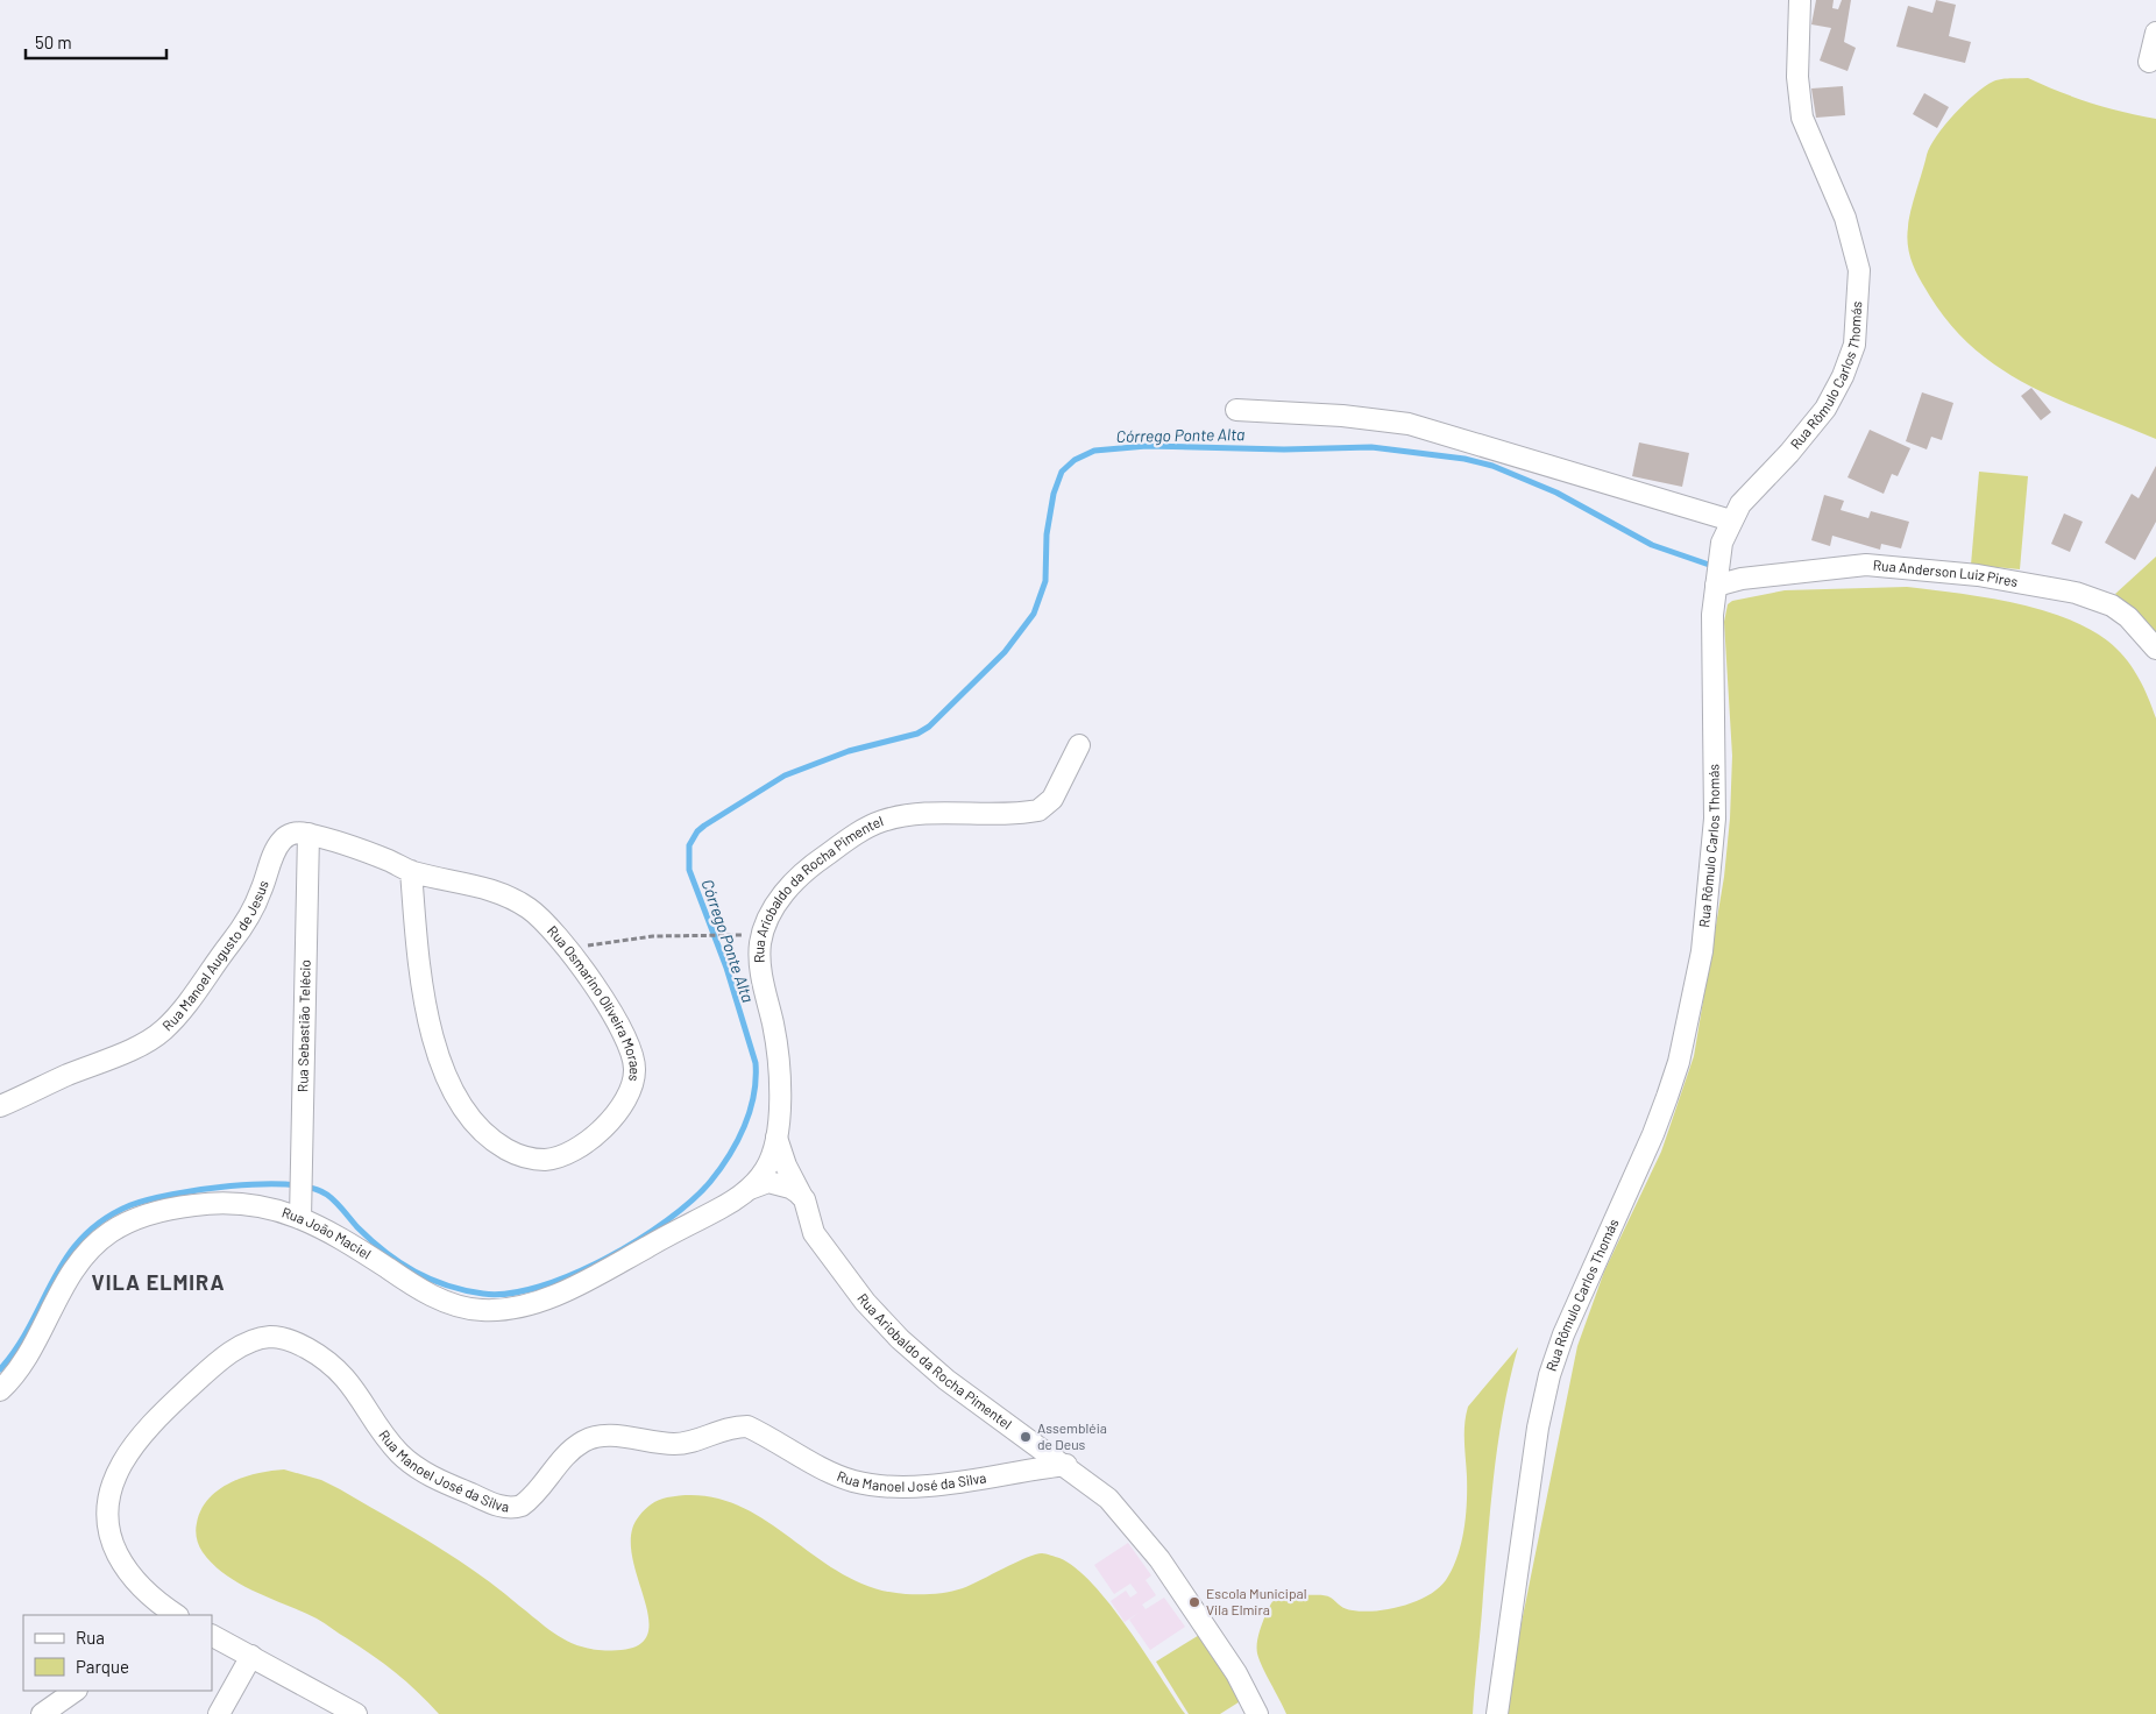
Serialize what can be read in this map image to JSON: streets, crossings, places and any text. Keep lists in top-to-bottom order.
{
  "streets": {
    "street": [
      "Rua Rômulo Carlos Thomás",
      "Rua Anderson Luiz Pires",
      "Rua Ariobaldo da Rocha Pimentel",
      "Rua Manoel Augusto de Jesus",
      "Rua Osmarino Oliveira Moraes",
      "Rua Sebastião Telécio",
      "Rua João Maciel",
      "Rua Manoel José da Silva"
    ]
  },
  "crossings": [
    ["Rua Rômulo Carlos Thomás", "Rua Anderson Luiz Pires"],
    ["Rua Ariobaldo da Rocha Pimentel", "Rua João Maciel"],
    ["Rua Ariobaldo da Rocha Pimentel", "Rua Manoel José da Silva"],
    ["Rua Manoel Augusto de Jesus", "Rua Sebastião Telécio"],
    ["Rua Sebastião Telécio", "Rua João Maciel"]
  ],
  "districts": ["VILA ELMIRA"],
  "water": ["Córrego Ponte Alta"],
  "places": ["Assembléia de Deus", "Escola Municipal Vila Elmira"],
  "legend": ["Rua", "Parque"],
  "scale_bar": "50 m"
}
